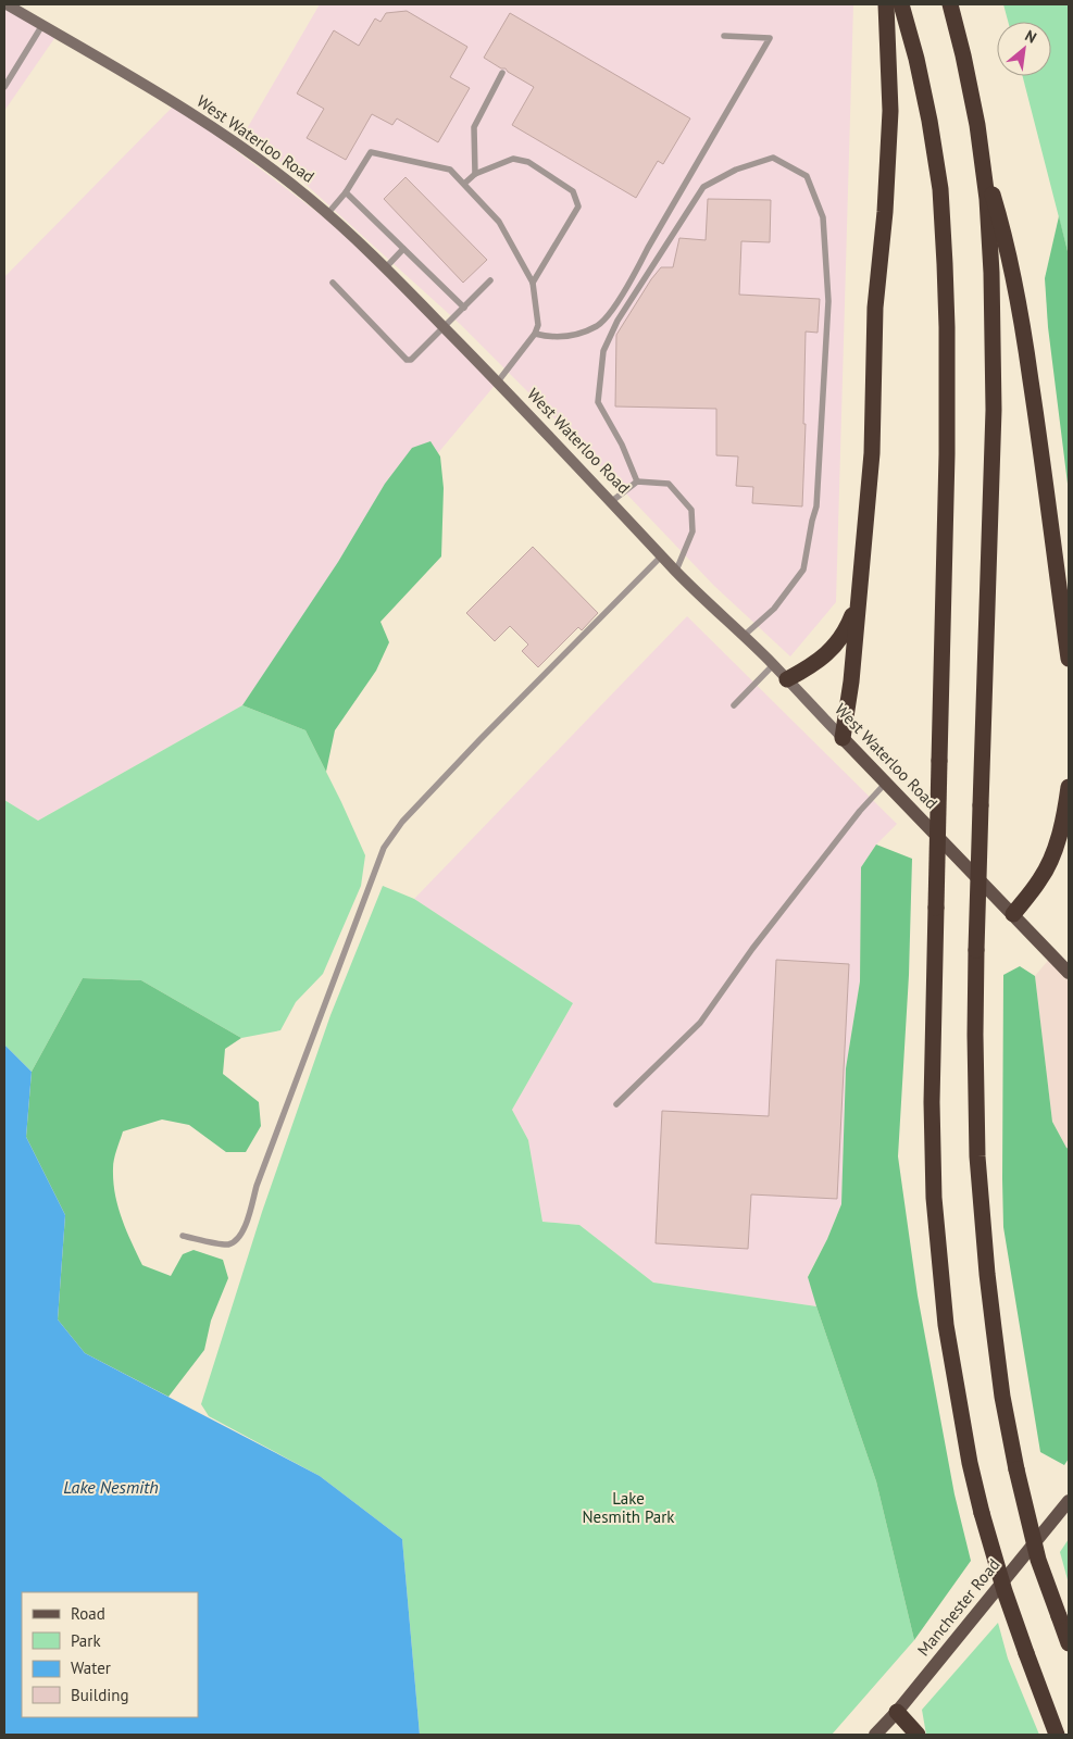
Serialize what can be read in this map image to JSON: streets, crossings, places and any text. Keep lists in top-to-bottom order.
{
  "streets": {
    "main road": ["West Waterloo Road", "Manchester Road"]
  },
  "water": ["Lake Nesmith"],
  "parks": ["Lake Nesmith Park"],
  "legend": [
    "Road",
    "Park",
    "Water",
    "Building"
  ],
  "north": "top right"
}
